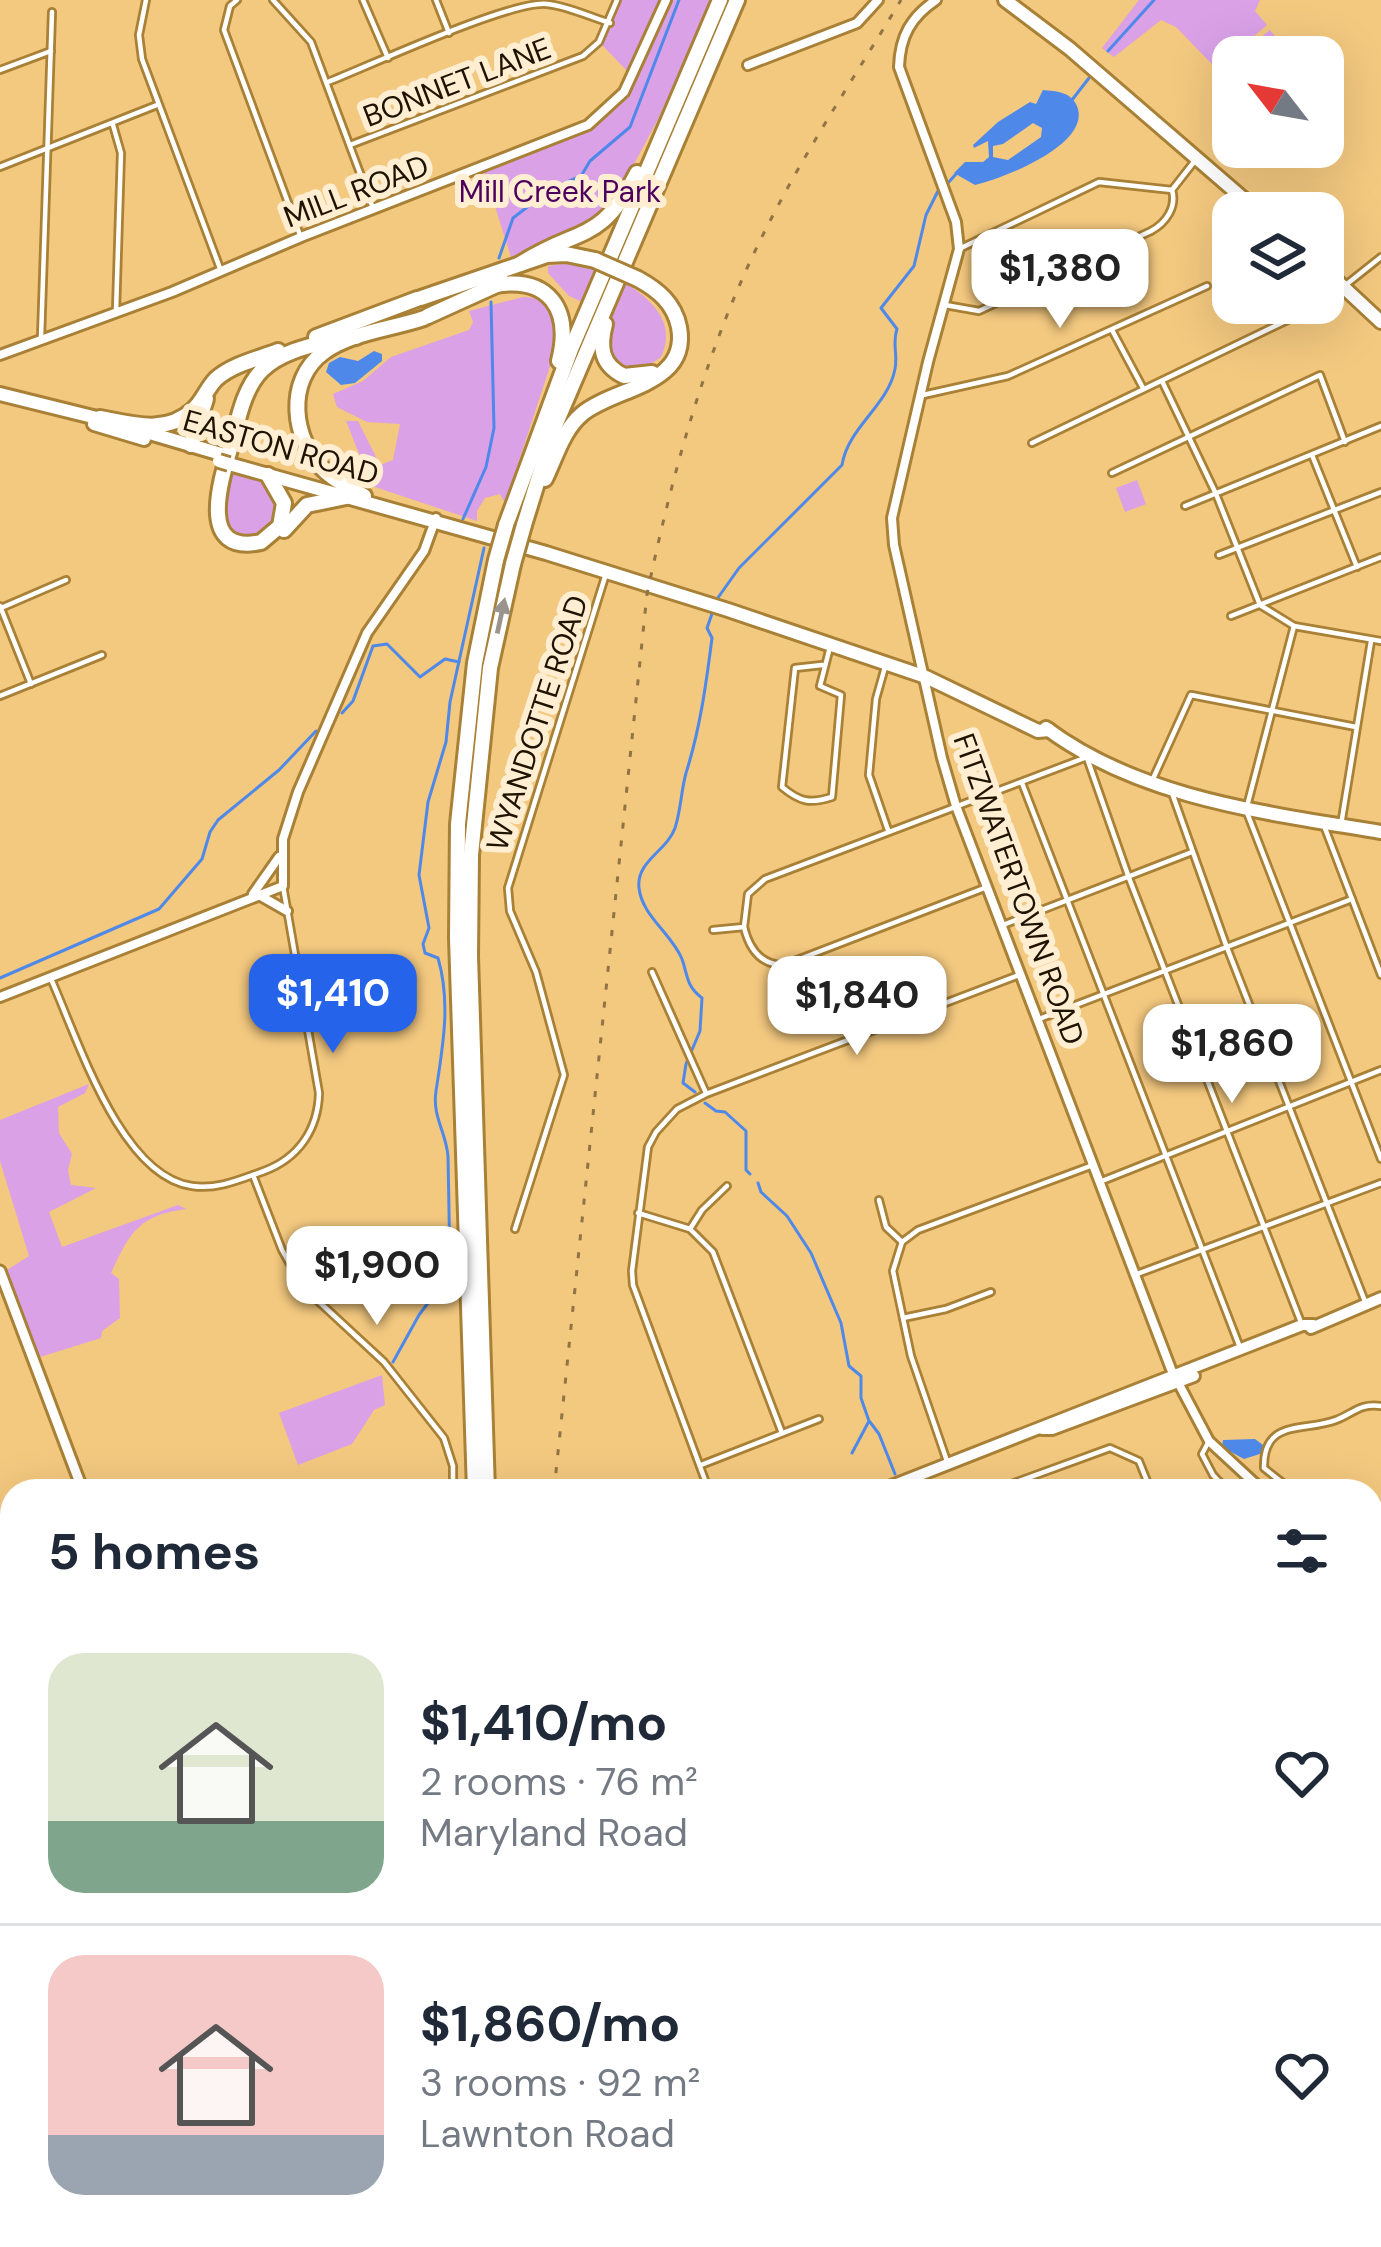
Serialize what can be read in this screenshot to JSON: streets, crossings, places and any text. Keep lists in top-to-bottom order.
{
  "streets": {
    "highway": ["EASTON ROAD"],
    "street": [
      "BONNET LANE",
      "MILL ROAD",
      "WYANDOTTE ROAD",
      "FITZWATERTOWN ROAD"
    ]
  },
  "crossings": [
    ["EASTON ROAD", "WYANDOTTE ROAD"],
    ["EASTON ROAD", "FITZWATERTOWN ROAD"]
  ],
  "parks": ["Mill Creek Park"],
  "north": "top left",
  "page": {
    "price": [
      "$1,380",
      "$1,410",
      "$1,840",
      "$1,860",
      "$1,900"
    ],
    "heading": "5 homes",
    "list": [
      {
        "name": "$1,410/mo",
        "note": "2 rooms · 76 m² · Maryland Road"
      },
      {
        "name": "$1,860/mo",
        "note": "3 rooms · 92 m² · Lawnton Road"
      }
    ]
  }
}
